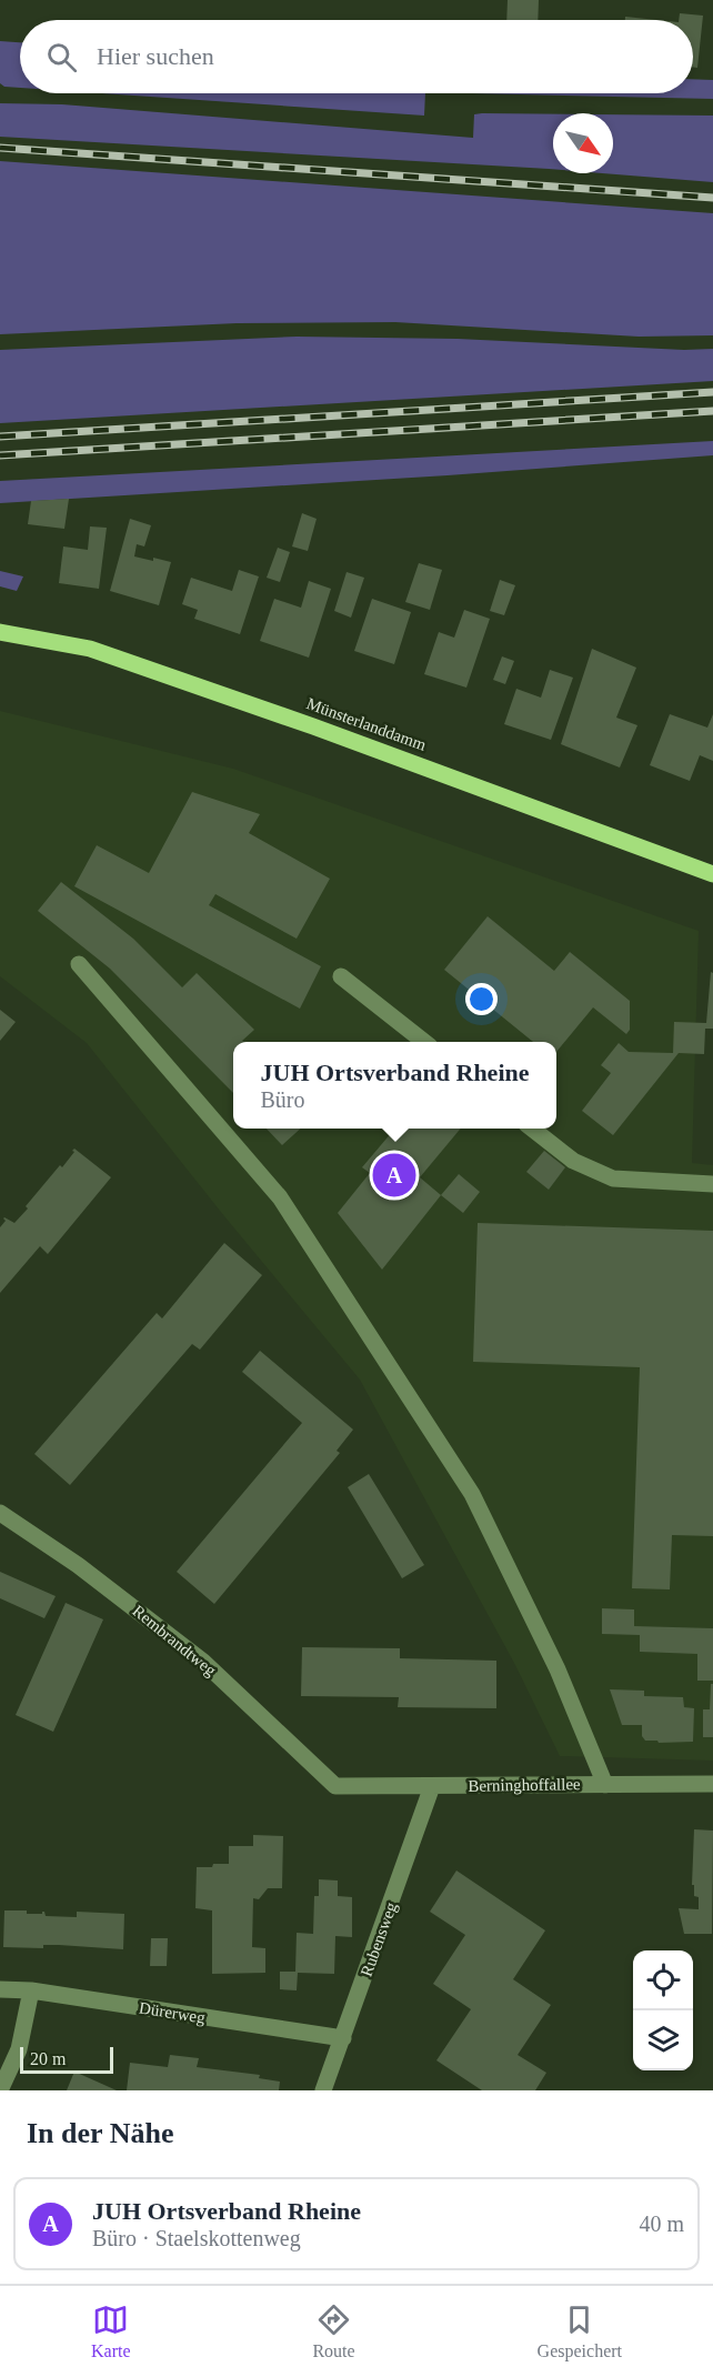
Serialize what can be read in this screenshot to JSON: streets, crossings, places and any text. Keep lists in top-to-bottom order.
{
  "streets": {
    "main road": ["Münsterlanddamm"],
    "street": [
      "Rembrandtweg",
      "Berninghoffallee",
      "Rubensweg",
      "Dürerweg"
    ]
  },
  "crossings": [
    ["Rembrandtweg", "Berninghoffallee"],
    ["Berninghoffallee", "Rubensweg"],
    ["Rubensweg", "Dürerweg"]
  ],
  "scale_bar": "20 m",
  "north": "bottom right",
  "page": {
    "search": "Hier suchen",
    "popup": ["JUH Ortsverband Rheine", "Büro"],
    "pins": "A",
    "scale": "20 m",
    "heading": "In der Nähe",
    "list": [
      {
        "mark": "A",
        "name": "JUH Ortsverband Rheine",
        "note": "Büro · Staelskottenweg",
        "value": "40 m"
      }
    ],
    "nav": ["Karte", "Route", "Gespeichert"]
  }
}
